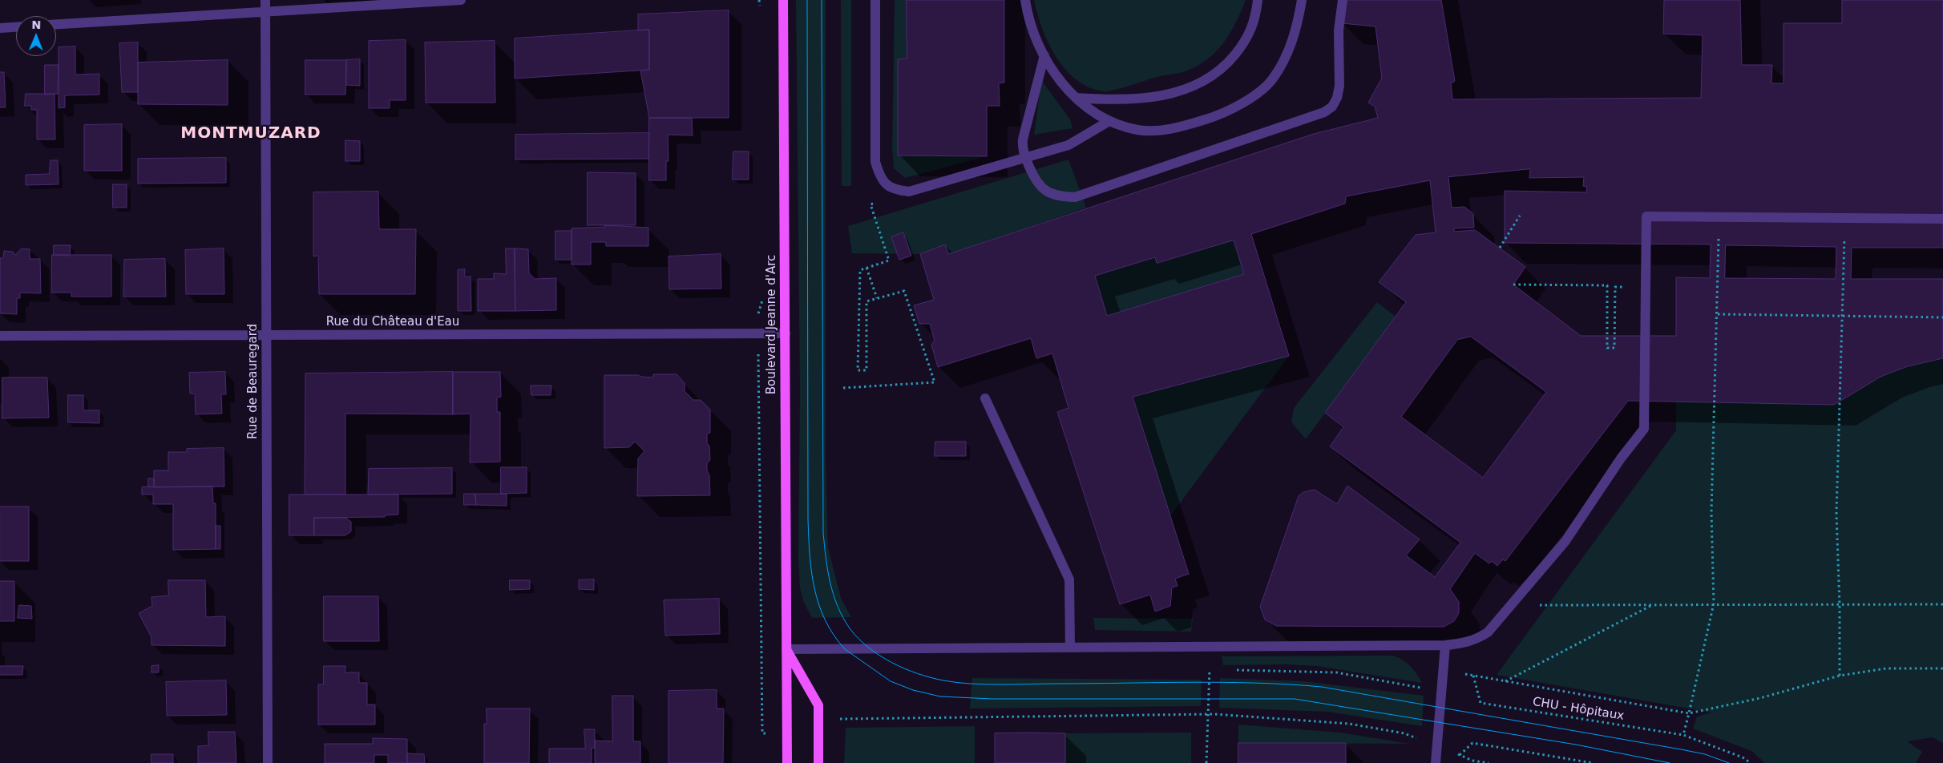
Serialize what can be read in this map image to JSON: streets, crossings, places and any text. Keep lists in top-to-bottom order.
{
  "streets": {
    "main road": ["Boulevard Jeanne d'Arc"],
    "street": ["Rue du Château d'Eau", "Rue de Beauregard"],
    "path": ["CHU - Hôpitaux"]
  },
  "crossings": [
    ["Rue du Château d'Eau", "Boulevard Jeanne d'Arc"],
    ["Rue du Château d'Eau", "Rue de Beauregard"]
  ],
  "districts": ["MONTMUZARD"],
  "north": "top"
}
